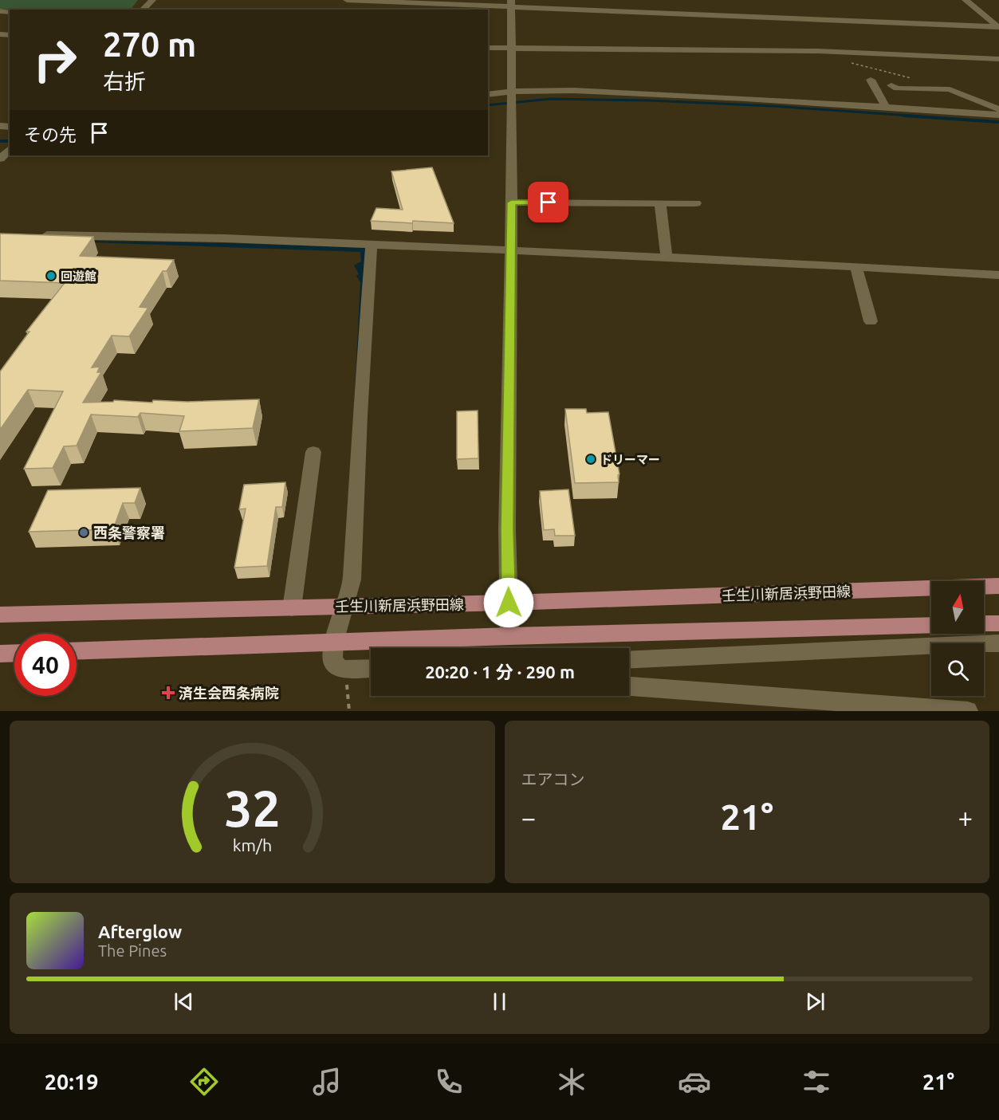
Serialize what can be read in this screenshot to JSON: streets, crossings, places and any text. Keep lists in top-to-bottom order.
{
  "streets": {
    "main road": ["壬生川新居浜野田線"]
  },
  "places": {
    "other": ["回遊館", "ドリーマー", "西条警察署"],
    "health": ["済生会西条病院"]
  },
  "north": "top",
  "page": {
    "turn": ["270 m", "右折"],
    "then": "その先",
    "limit": "40",
    "trip": "20:20 · 1 分 · 290 m",
    "tile": "エアコン",
    "heat": ["−", "21°", "+"],
    "song": ["Afterglow", "The Pines"],
    "tabs": ["20:19", "21°"],
    "gauge": ["32", "km/h"]
  }
}
